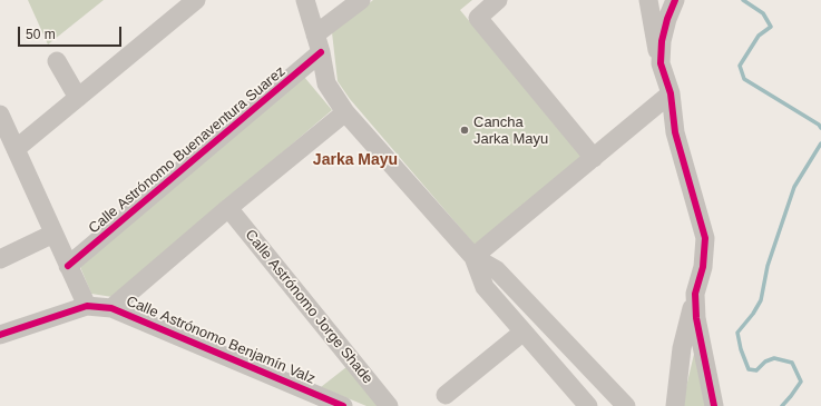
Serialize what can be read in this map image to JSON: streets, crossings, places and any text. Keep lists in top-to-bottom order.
{
  "streets": {
    "street": ["Calle Astrónomo Buenaventura Suarez", "Calle Astrónomo Jorge Shade", "Calle Astrónomo Benjamín Valz"]
  },
  "districts": ["Jarka Mayu"],
  "places": ["Cancha Jarka Mayu"],
  "scale_bar": "50 m"
}
